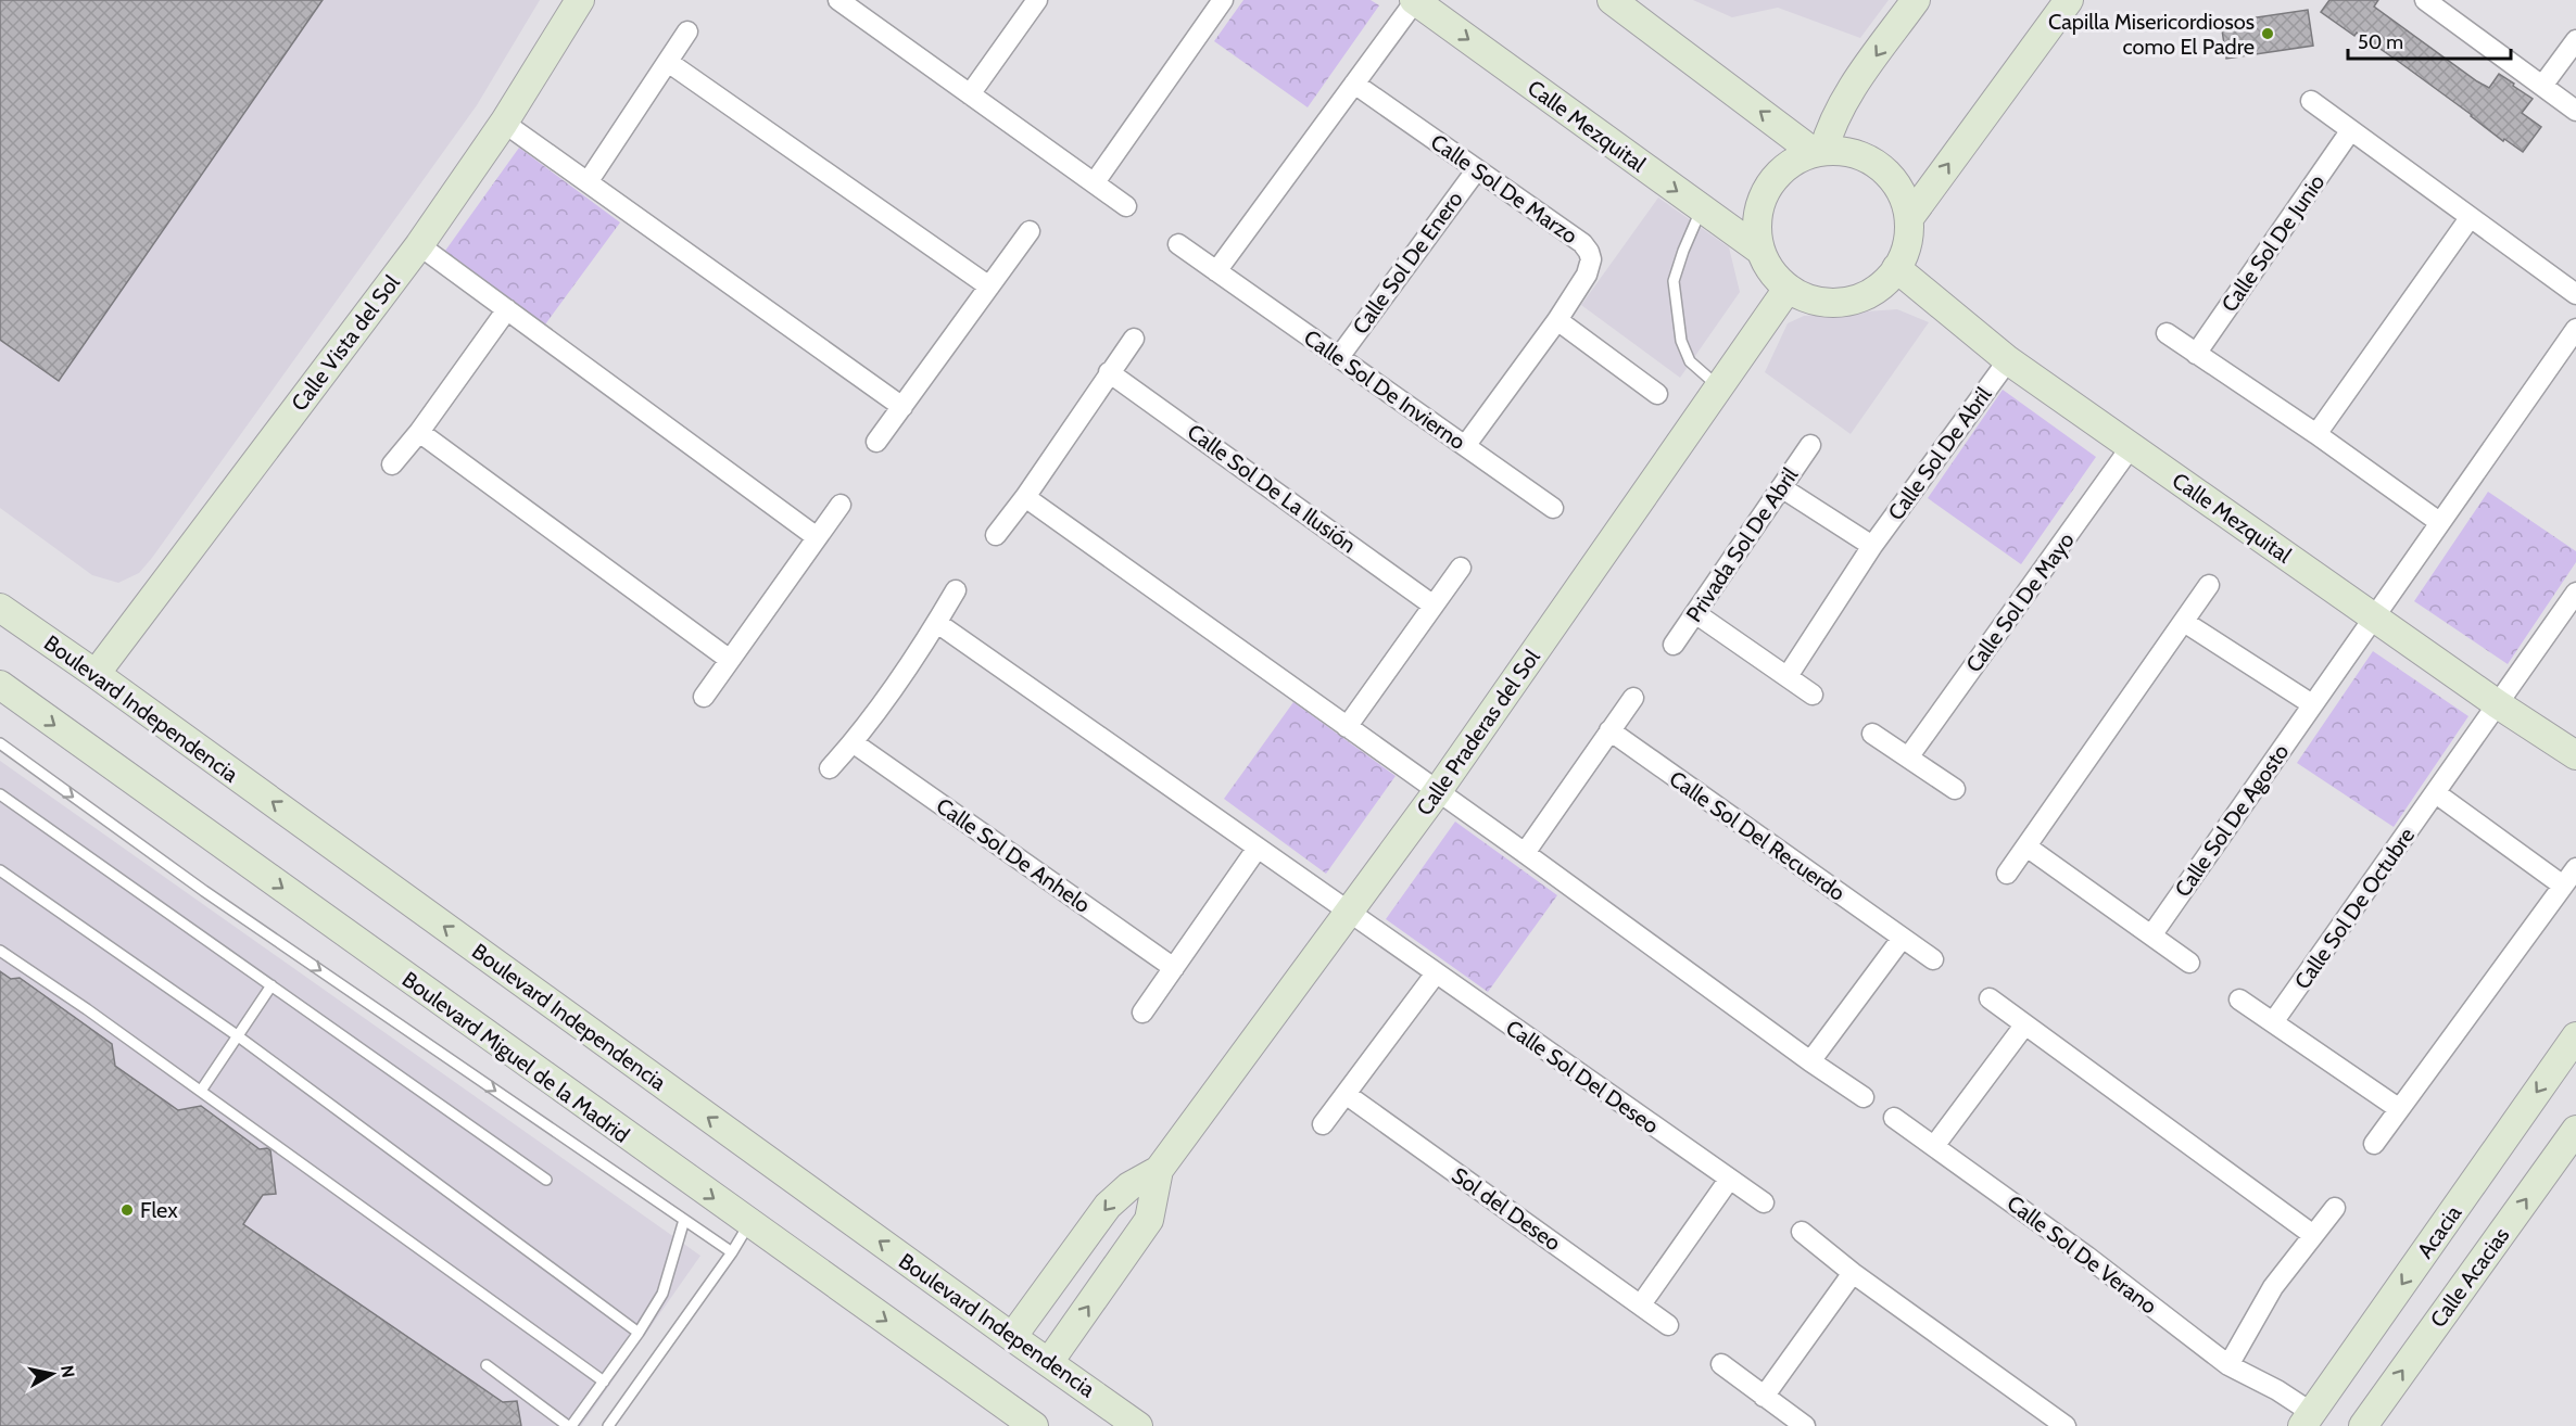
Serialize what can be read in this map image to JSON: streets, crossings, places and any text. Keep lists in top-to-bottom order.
{
  "streets": {
    "street": [
      "Calle Mezquital",
      "Calle Sol De Marzo",
      "Calle Sol De Junio",
      "Calle Sol De Enero",
      "Calle Vista del Sol",
      "Calle Sol De Invierno",
      "Calle Sol De Abril",
      "Calle Sol De La Ilusión",
      "Privada Sol De Abril",
      "Calle Sol De Mayo",
      "Boulevard Independencia",
      "Calle Praderas del Sol",
      "Calle Sol De Agosto",
      "Calle Sol Del Recuerdo",
      "Calle Sol De Anhelo",
      "Calle Sol De Octubre",
      "Boulevard Miguel de la Madrid",
      "Calle Sol Del Deseo",
      "Sol del Deseo",
      "Acacia",
      "Calle Sol De Verano",
      "Calle Acacias"
    ]
  },
  "crossings": [
    ["Calle Mezquital", "Calle Sol De Abril"],
    ["Calle Mezquital", "Calle Sol De Mayo"],
    ["Calle Mezquital", "Calle Praderas del Sol"],
    ["Calle Mezquital", "Calle Sol De Agosto"],
    ["Calle Mezquital", "Calle Sol De Octubre"],
    ["Calle Sol De Marzo", "Calle Sol De Enero"],
    ["Calle Sol De Marzo", "Calle Sol De Invierno"],
    ["Calle Sol De Enero", "Calle Sol De Invierno"],
    ["Calle Vista del Sol", "Boulevard Independencia"],
    ["Calle Praderas del Sol", "Calle Sol Del Deseo"],
    ["Acacia", "Calle Sol De Verano"]
  ],
  "one_way": ["Boulevard Independencia", "Boulevard Miguel de la Madrid"],
  "places": ["Capilla Misericordiosos como El Padre", "Flex"],
  "scale_bar": "50 m",
  "north": "right"
}
